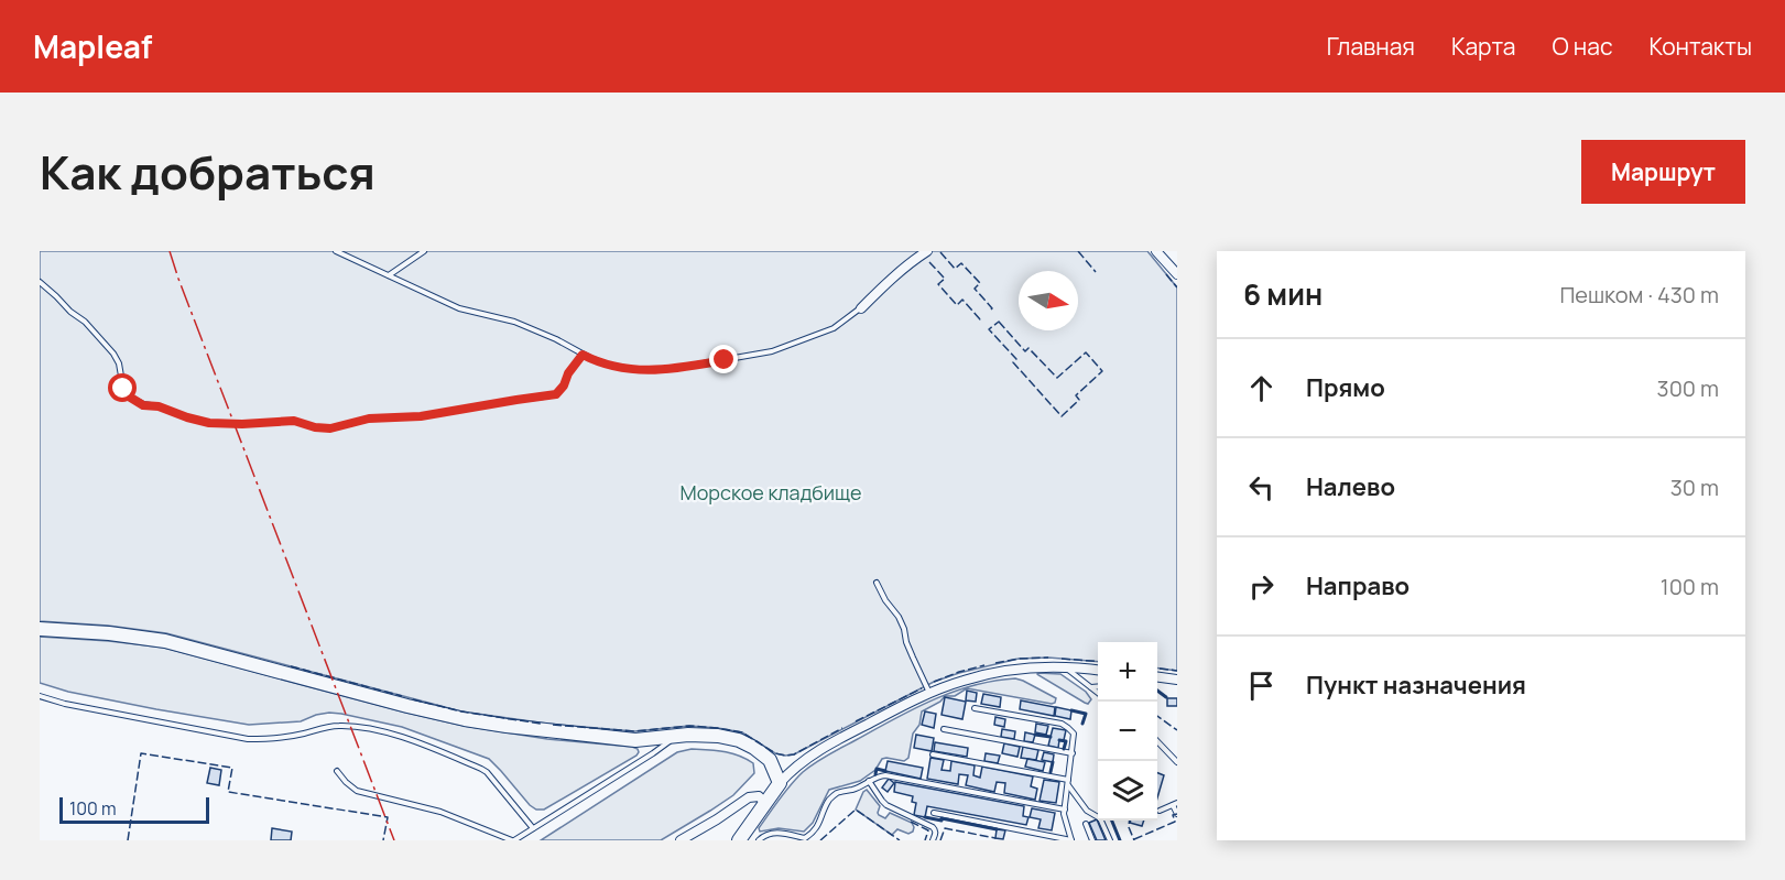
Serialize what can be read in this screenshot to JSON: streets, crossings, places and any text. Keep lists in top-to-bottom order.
{
  "parks": ["Морское кладбище"],
  "scale_bar": "100 m",
  "north": "right",
  "page": {
    "header": "Mapleaf",
    "nav": [
      "Главная",
      "Карта",
      "О нас",
      "Контакты"
    ],
    "title": "Как добраться",
    "buttons": "Маршрут",
    "heading": ["6 мин", "Пешком · 430 m"],
    "list": [
      ["Прямо", "300 m"],
      ["Налево", "30 m"],
      ["Направо", "100 m"],
      "Пункт назначения"
    ],
    "map_buttons": ["+", "−"],
    "scale": "100 m"
  }
}
